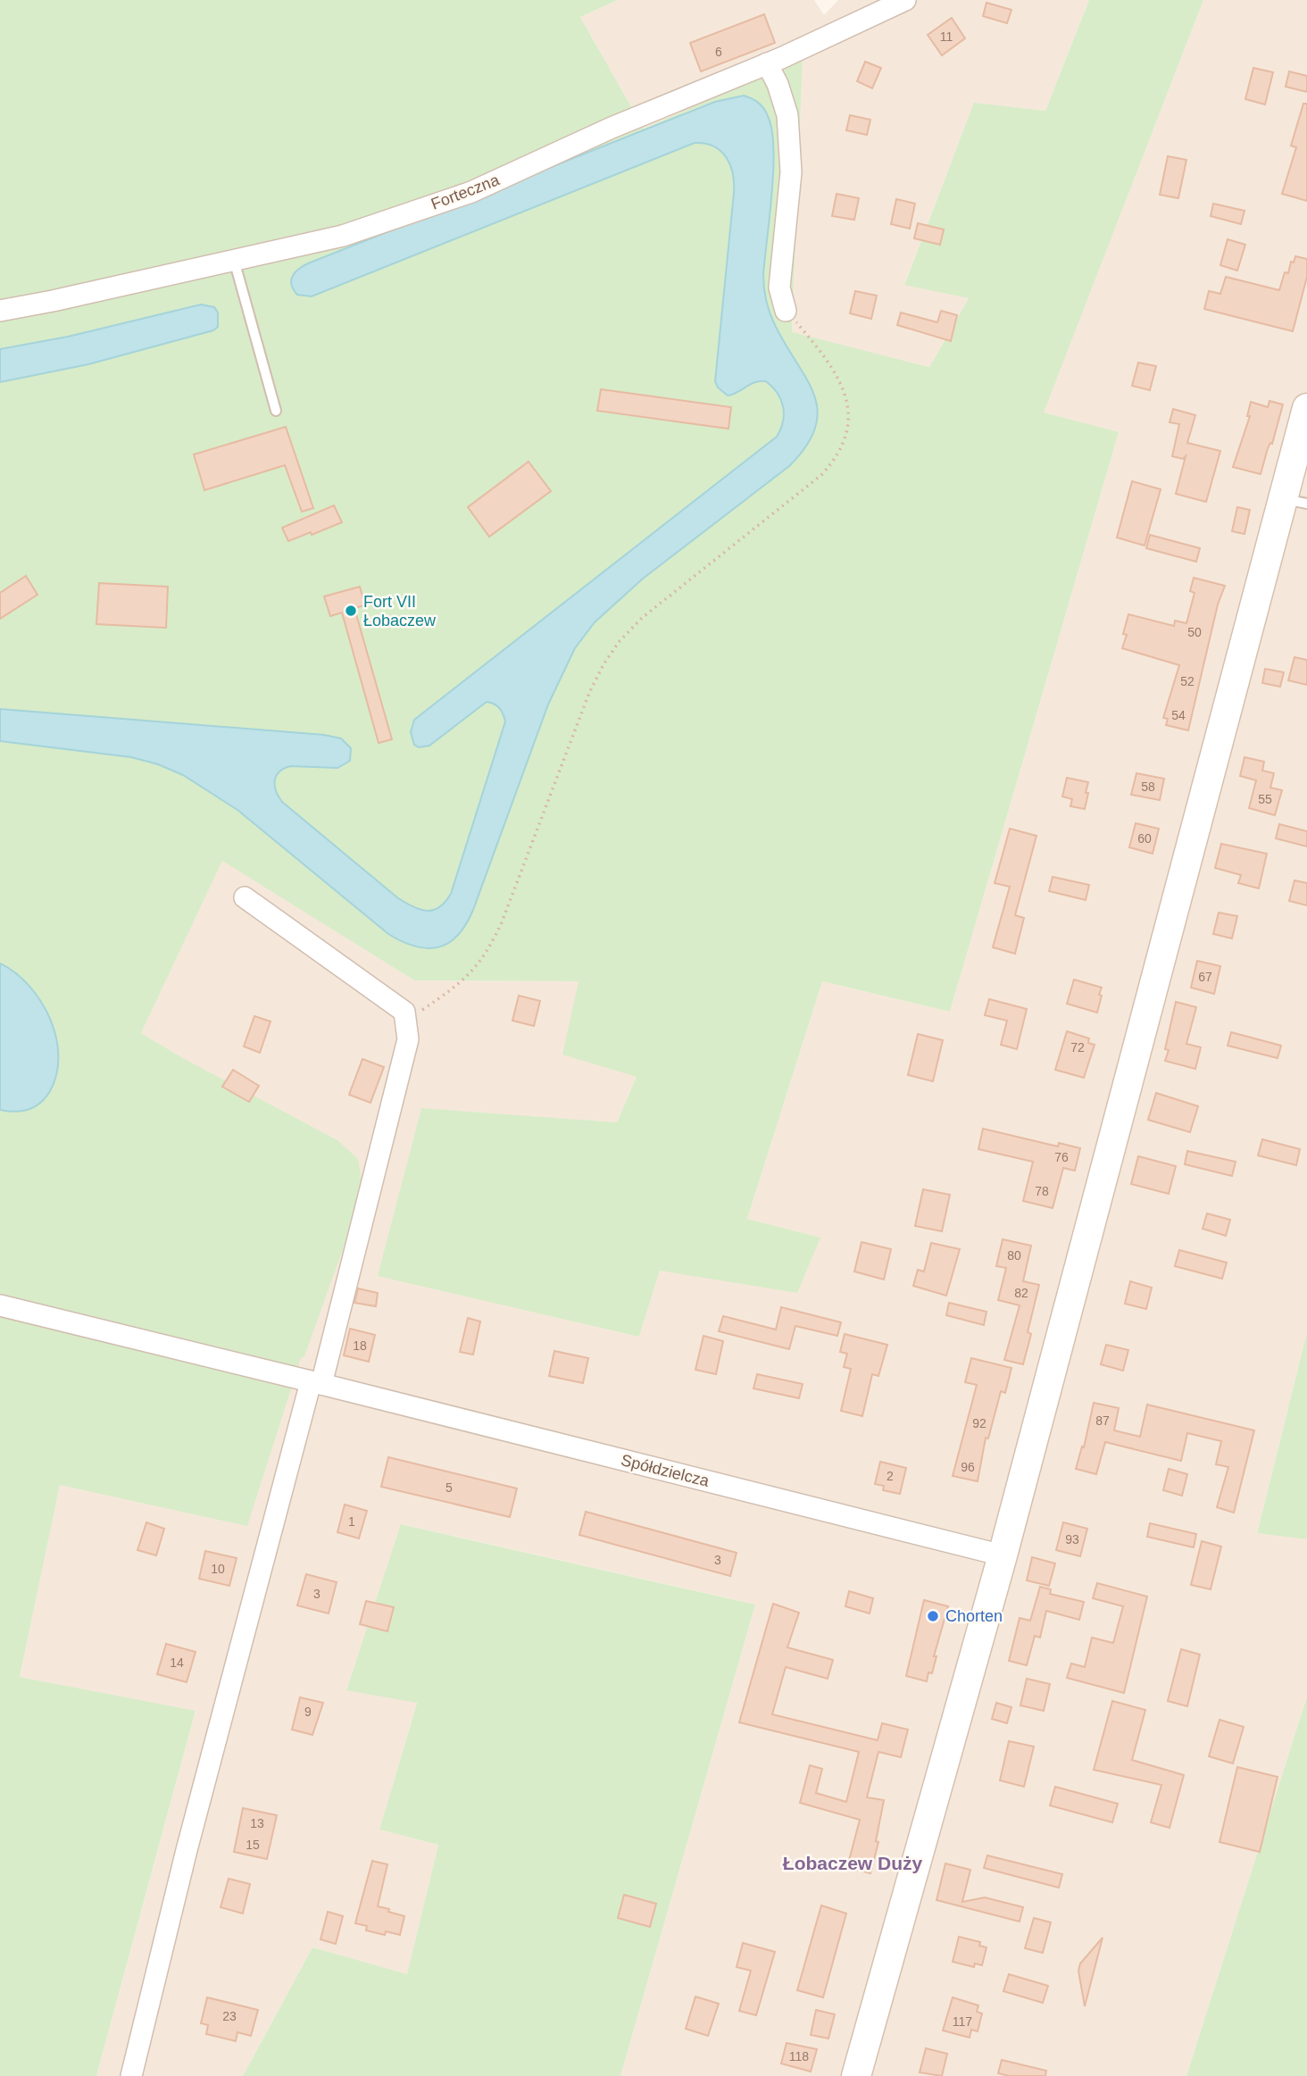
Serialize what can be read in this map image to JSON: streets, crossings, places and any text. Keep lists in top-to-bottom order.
{
  "streets": {
    "street": ["Forteczna", "Spółdzielcza"]
  },
  "districts": ["Łobaczew Duży"],
  "places": ["Fort VII Łobaczew", "Chorten"],
  "house_numbers": [
    "11",
    "6",
    "50",
    "52",
    "54",
    "58",
    "55",
    "60",
    "67",
    "72",
    "76",
    "78",
    "80",
    "82",
    "18",
    "87",
    "92",
    "96",
    "2",
    "5",
    "1",
    "93",
    "3",
    "10",
    "3",
    "14",
    "9",
    "13",
    "15",
    "23",
    "117",
    "118"
  ]
}
